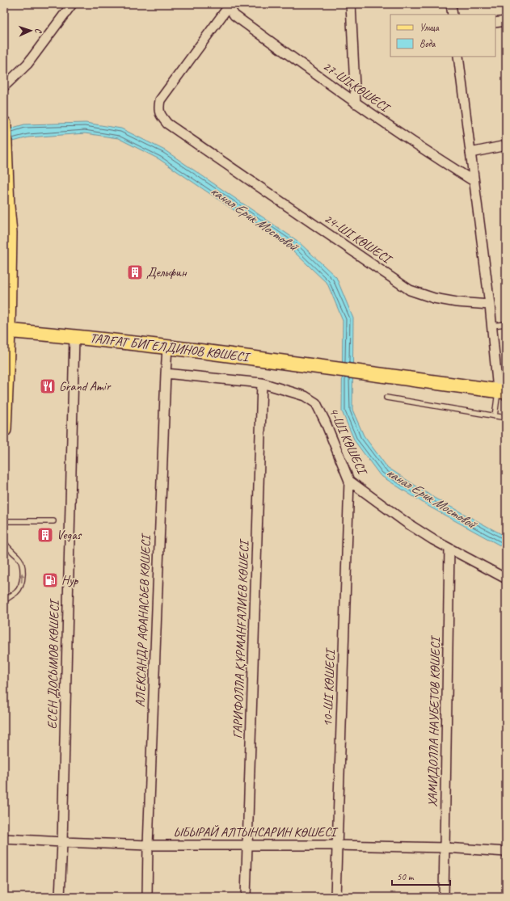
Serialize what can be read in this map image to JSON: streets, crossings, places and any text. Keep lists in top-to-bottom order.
{
  "streets": {
    "main road": ["ТАЛҒАТ БИГЕЛДИНОВ КӨШЕСІ"],
    "street": [
      "27-ШІ КӨШЕСІ",
      "24-ШІ КӨШЕСІ",
      "4-ШІ КӨШЕСІ",
      "АЛЕКСАНДР АФАНАСЬЕВ КӨШЕСІ",
      "ГАРИФОЛЛА ҚҰРМАНҒАЛИЕВ КӨШЕСІ",
      "ЕСЕН ДОСЫМОВ КӨШЕСІ",
      "10-ШІ КӨШЕСІ",
      "ХАМИДОЛЛА НАУБЕТОВ КӨШЕСІ",
      "ЫБЫРАЙ АЛТЫНСАРИН КӨШЕСІ"
    ]
  },
  "crossings": [
    ["27-ШІ КӨШЕСІ", "24-ШІ КӨШЕСІ"],
    ["ТАЛҒАТ БИГЕЛДИНОВ КӨШЕСІ", "АЛЕКСАНДР АФАНАСЬЕВ КӨШЕСІ"],
    ["ТАЛҒАТ БИГЕЛДИНОВ КӨШЕСІ", "ЕСЕН ДОСЫМОВ КӨШЕСІ"],
    ["4-ШІ КӨШЕСІ", "АЛЕКСАНДР АФАНАСЬЕВ КӨШЕСІ"],
    ["4-ШІ КӨШЕСІ", "ГАРИФОЛЛА ҚҰРМАНҒАЛИЕВ КӨШЕСІ"],
    ["4-ШІ КӨШЕСІ", "10-ШІ КӨШЕСІ"],
    ["4-ШІ КӨШЕСІ", "ХАМИДОЛЛА НАУБЕТОВ КӨШЕСІ"],
    ["АЛЕКСАНДР АФАНАСЬЕВ КӨШЕСІ", "ЫБЫРАЙ АЛТЫНСАРИН КӨШЕСІ"],
    ["ГАРИФОЛЛА ҚҰРМАНҒАЛИЕВ КӨШЕСІ", "ЫБЫРАЙ АЛТЫНСАРИН КӨШЕСІ"],
    ["ЕСЕН ДОСЫМОВ КӨШЕСІ", "ЫБЫРАЙ АЛТЫНСАРИН КӨШЕСІ"],
    ["10-ШІ КӨШЕСІ", "ЫБЫРАЙ АЛТЫНСАРИН КӨШЕСІ"],
    ["ХАМИДОЛЛА НАУБЕТОВ КӨШЕСІ", "ЫБЫРАЙ АЛТЫНСАРИН КӨШЕСІ"]
  ],
  "water": ["канал Ерик Мостовой"],
  "places": {
    "building": ["Дельфин", "Vegas"],
    "restaurant": ["Grand Amir"],
    "fuel station": ["Нур"]
  },
  "legend": ["Улица", "Вода"],
  "scale_bar": "50 m",
  "north": "right"
}
